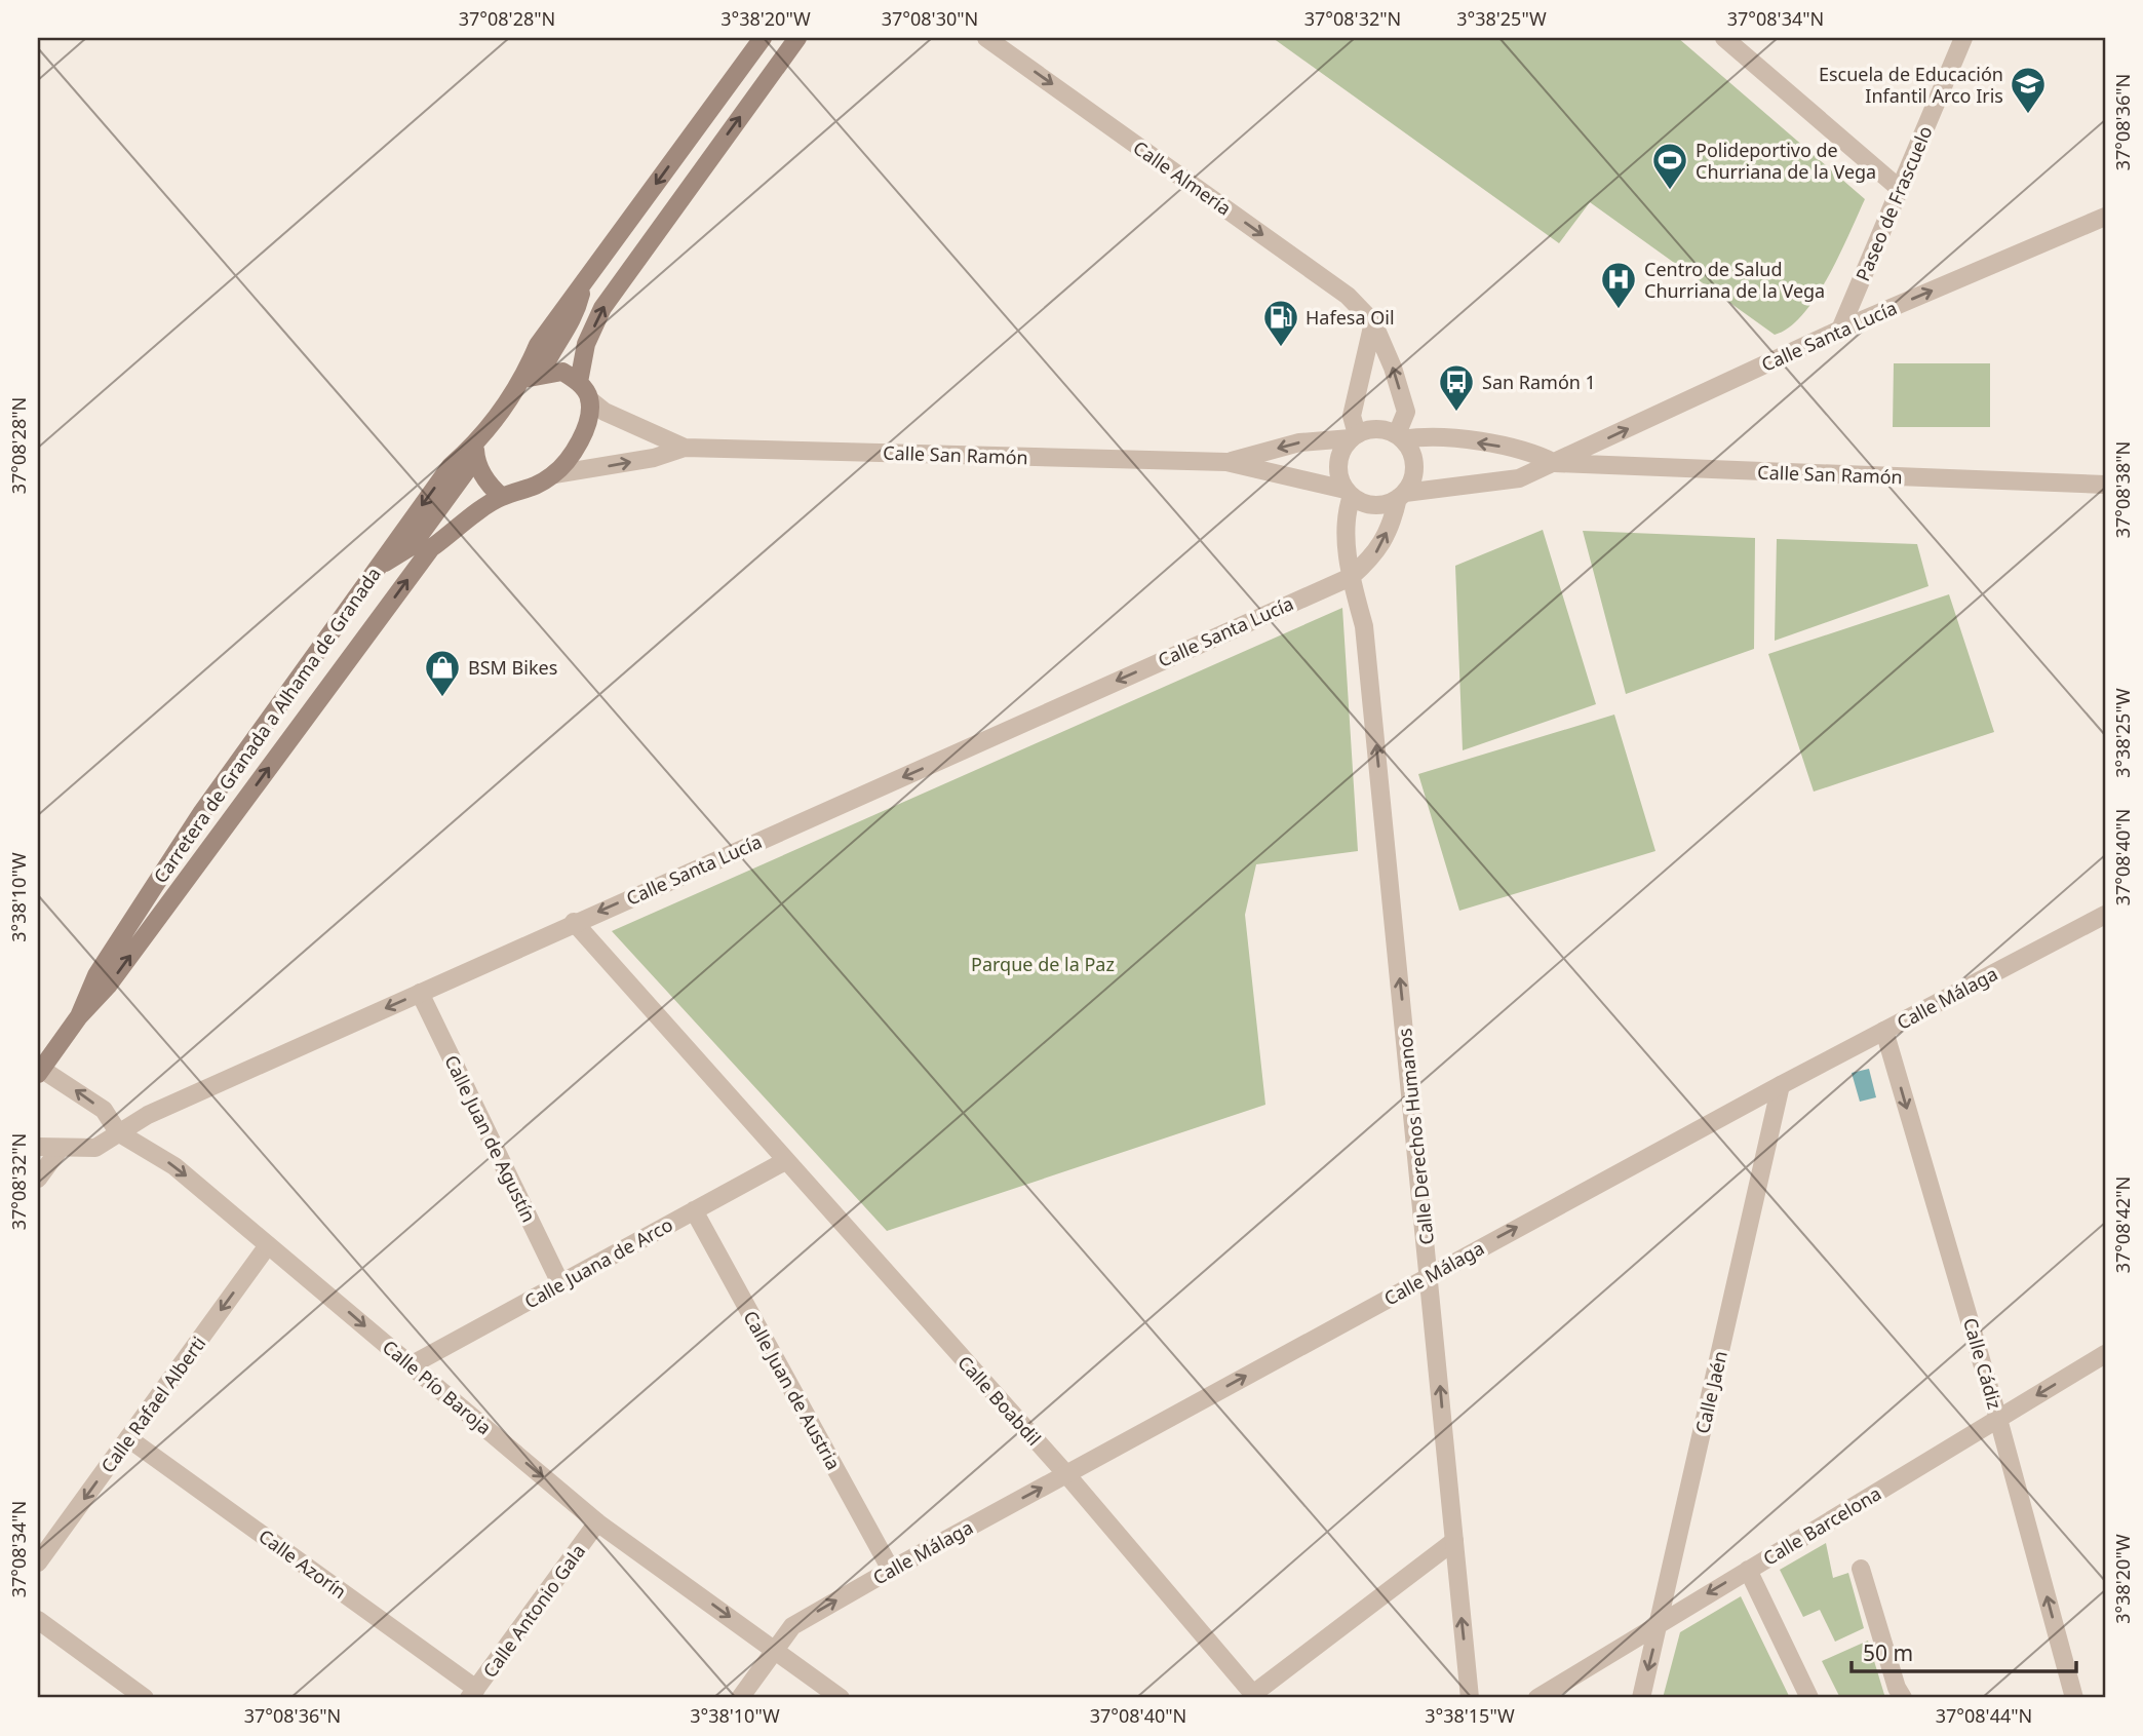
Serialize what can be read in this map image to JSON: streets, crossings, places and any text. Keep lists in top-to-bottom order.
{
  "streets": {
    "main road": ["Carretera de Granada a Alhama de Granada"],
    "street": [
      "Calle Almería",
      "Paseo de Frascuelo",
      "Calle Santa Lucía",
      "Calle San Ramón",
      "Calle Málaga",
      "Calle Derechos Humanos",
      "Calle Juan de Agustín",
      "Calle Juana de Arco",
      "Calle Cádiz",
      "Calle Pío Baroja",
      "Calle Juan de Austria",
      "Calle Jaén",
      "Calle Boabdil",
      "Calle Rafael Alberti",
      "Calle Barcelona",
      "Calle Azorín",
      "Calle Antonio Gala"
    ]
  },
  "crossings": [
    ["Calle Almería", "Calle Santa Lucía"],
    ["Calle Almería", "Calle San Ramón"],
    ["Calle Almería", "Calle Derechos Humanos"],
    ["Paseo de Frascuelo", "Calle Santa Lucía"],
    ["Calle Santa Lucía", "Calle San Ramón"],
    ["Calle Santa Lucía", "Calle Derechos Humanos"],
    ["Calle Santa Lucía", "Calle Juan de Agustín"],
    ["Calle Santa Lucía", "Calle Pío Baroja"],
    ["Calle Santa Lucía", "Calle Boabdil"],
    ["Calle San Ramón", "Carretera de Granada a Alhama de Granada"],
    ["Calle San Ramón", "Calle Derechos Humanos"],
    ["Carretera de Granada a Alhama de Granada", "Calle Pío Baroja"],
    ["Calle Málaga", "Calle Derechos Humanos"],
    ["Calle Málaga", "Calle Cádiz"],
    ["Calle Málaga", "Calle Pío Baroja"],
    ["Calle Málaga", "Calle Juan de Austria"],
    ["Calle Málaga", "Calle Jaén"],
    ["Calle Málaga", "Calle Boabdil"],
    ["Calle Derechos Humanos", "Calle Boabdil"],
    ["Calle Juan de Agustín", "Calle Juana de Arco"],
    ["Calle Juana de Arco", "Calle Pío Baroja"],
    ["Calle Juana de Arco", "Calle Juan de Austria"],
    ["Calle Juana de Arco", "Calle Boabdil"],
    ["Calle Cádiz", "Calle Barcelona"],
    ["Calle Pío Baroja", "Calle Rafael Alberti"],
    ["Calle Pío Baroja", "Calle Antonio Gala"],
    ["Calle Jaén", "Calle Barcelona"],
    ["Calle Rafael Alberti", "Calle Azorín"],
    ["Calle Azorín", "Calle Antonio Gala"]
  ],
  "one_way": ["Calle Málaga", "Calle Derechos Humanos", "Calle Rafael Alberti"],
  "parks": ["Parque de la Paz"],
  "places": {
    "school or university": ["Escuela de Educación Infantil Arco Iris"],
    "sports": ["Polideportivo de Churriana de la Vega"],
    "hospital": ["Centro de Salud Churriana de la Vega"],
    "fuel station": ["Hafesa Oil"],
    "bus stop": ["San Ramón 1"],
    "shop": ["BSM Bikes"]
  },
  "scale_bar": "50 m",
  "coordinates": [
    "37°08'28\"N",
    "3°38'20\"W",
    "37°08'30\"N",
    "37°08'32\"N",
    "3°38'25\"W",
    "37°08'34\"N",
    "37°08'36\"N",
    "37°08'38\"N",
    "37°08'40\"N",
    "3°38'10\"W",
    "37°08'42\"N",
    "3°38'15\"W",
    "37°08'44\"N"
  ]
}
